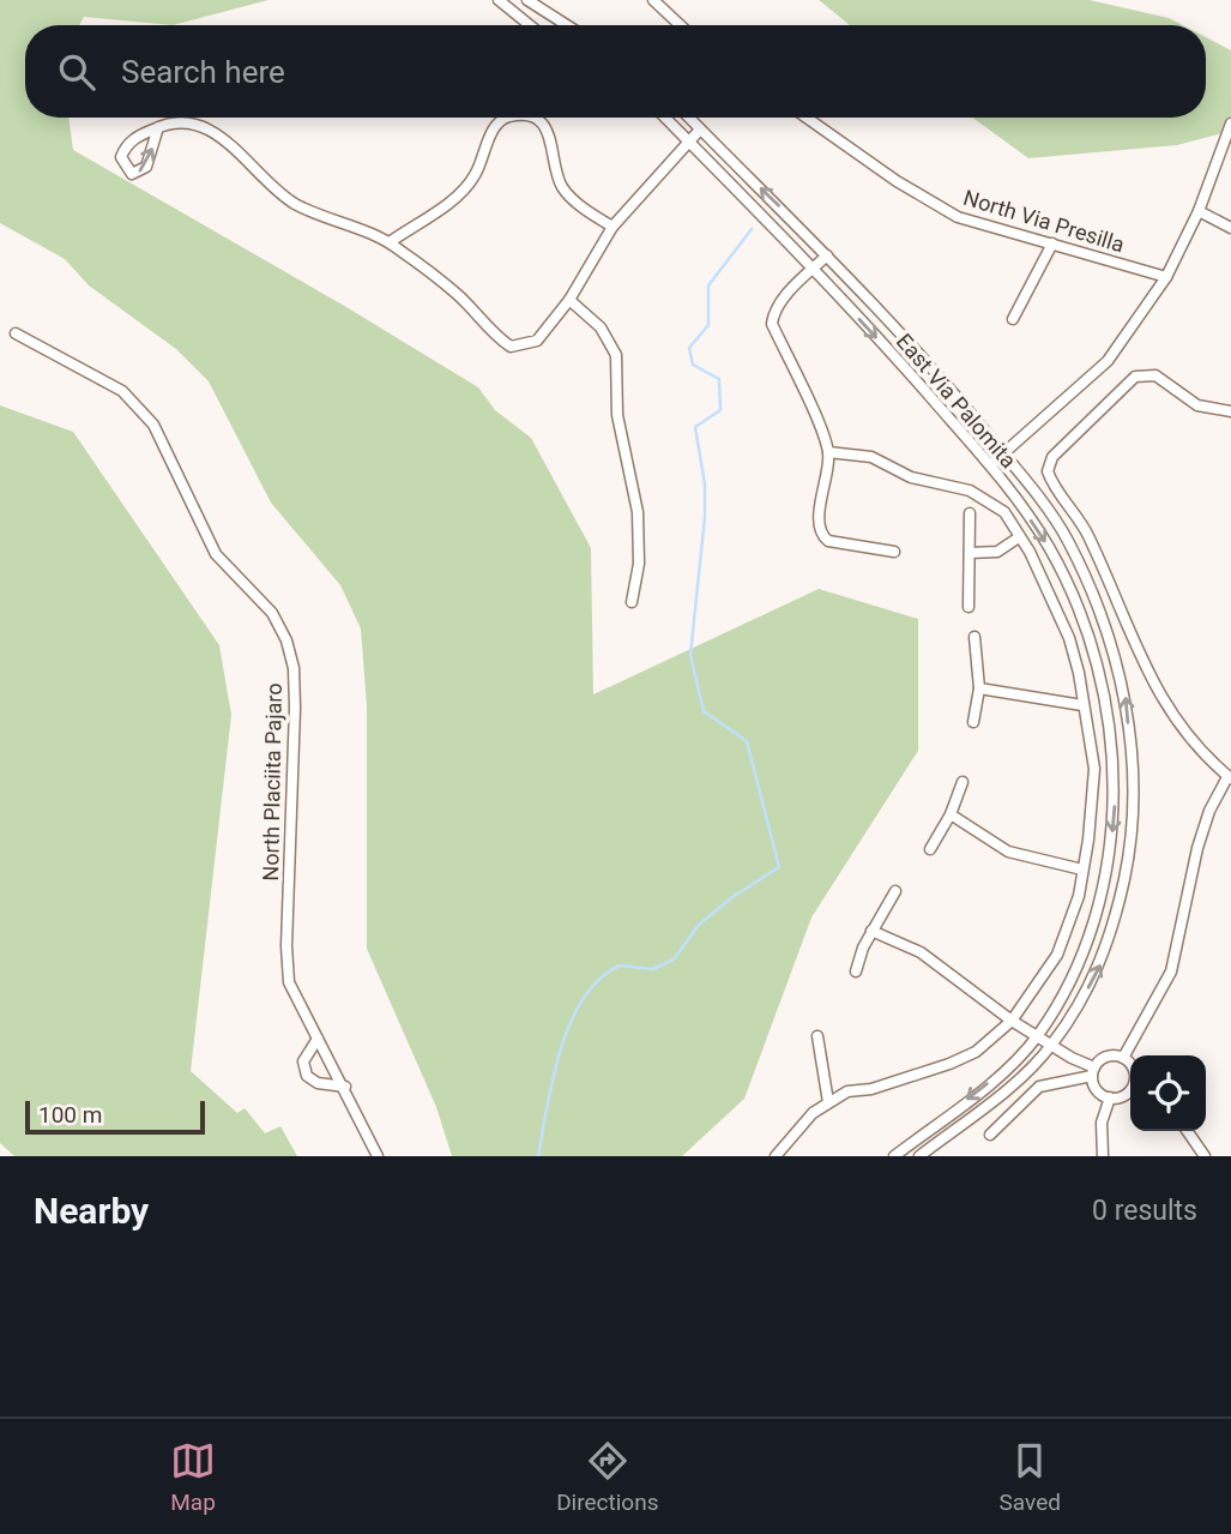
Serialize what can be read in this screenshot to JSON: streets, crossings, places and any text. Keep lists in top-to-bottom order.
{
  "streets": {
    "street": ["North Via Presilla", "East Via Palomita", "North Placiita Pajaro"]
  },
  "scale_bar": "100 m",
  "page": {
    "search": "Search here",
    "scale": "100 m",
    "heading": ["Nearby", "0 results"],
    "nav": ["Map", "Directions", "Saved"]
  }
}
